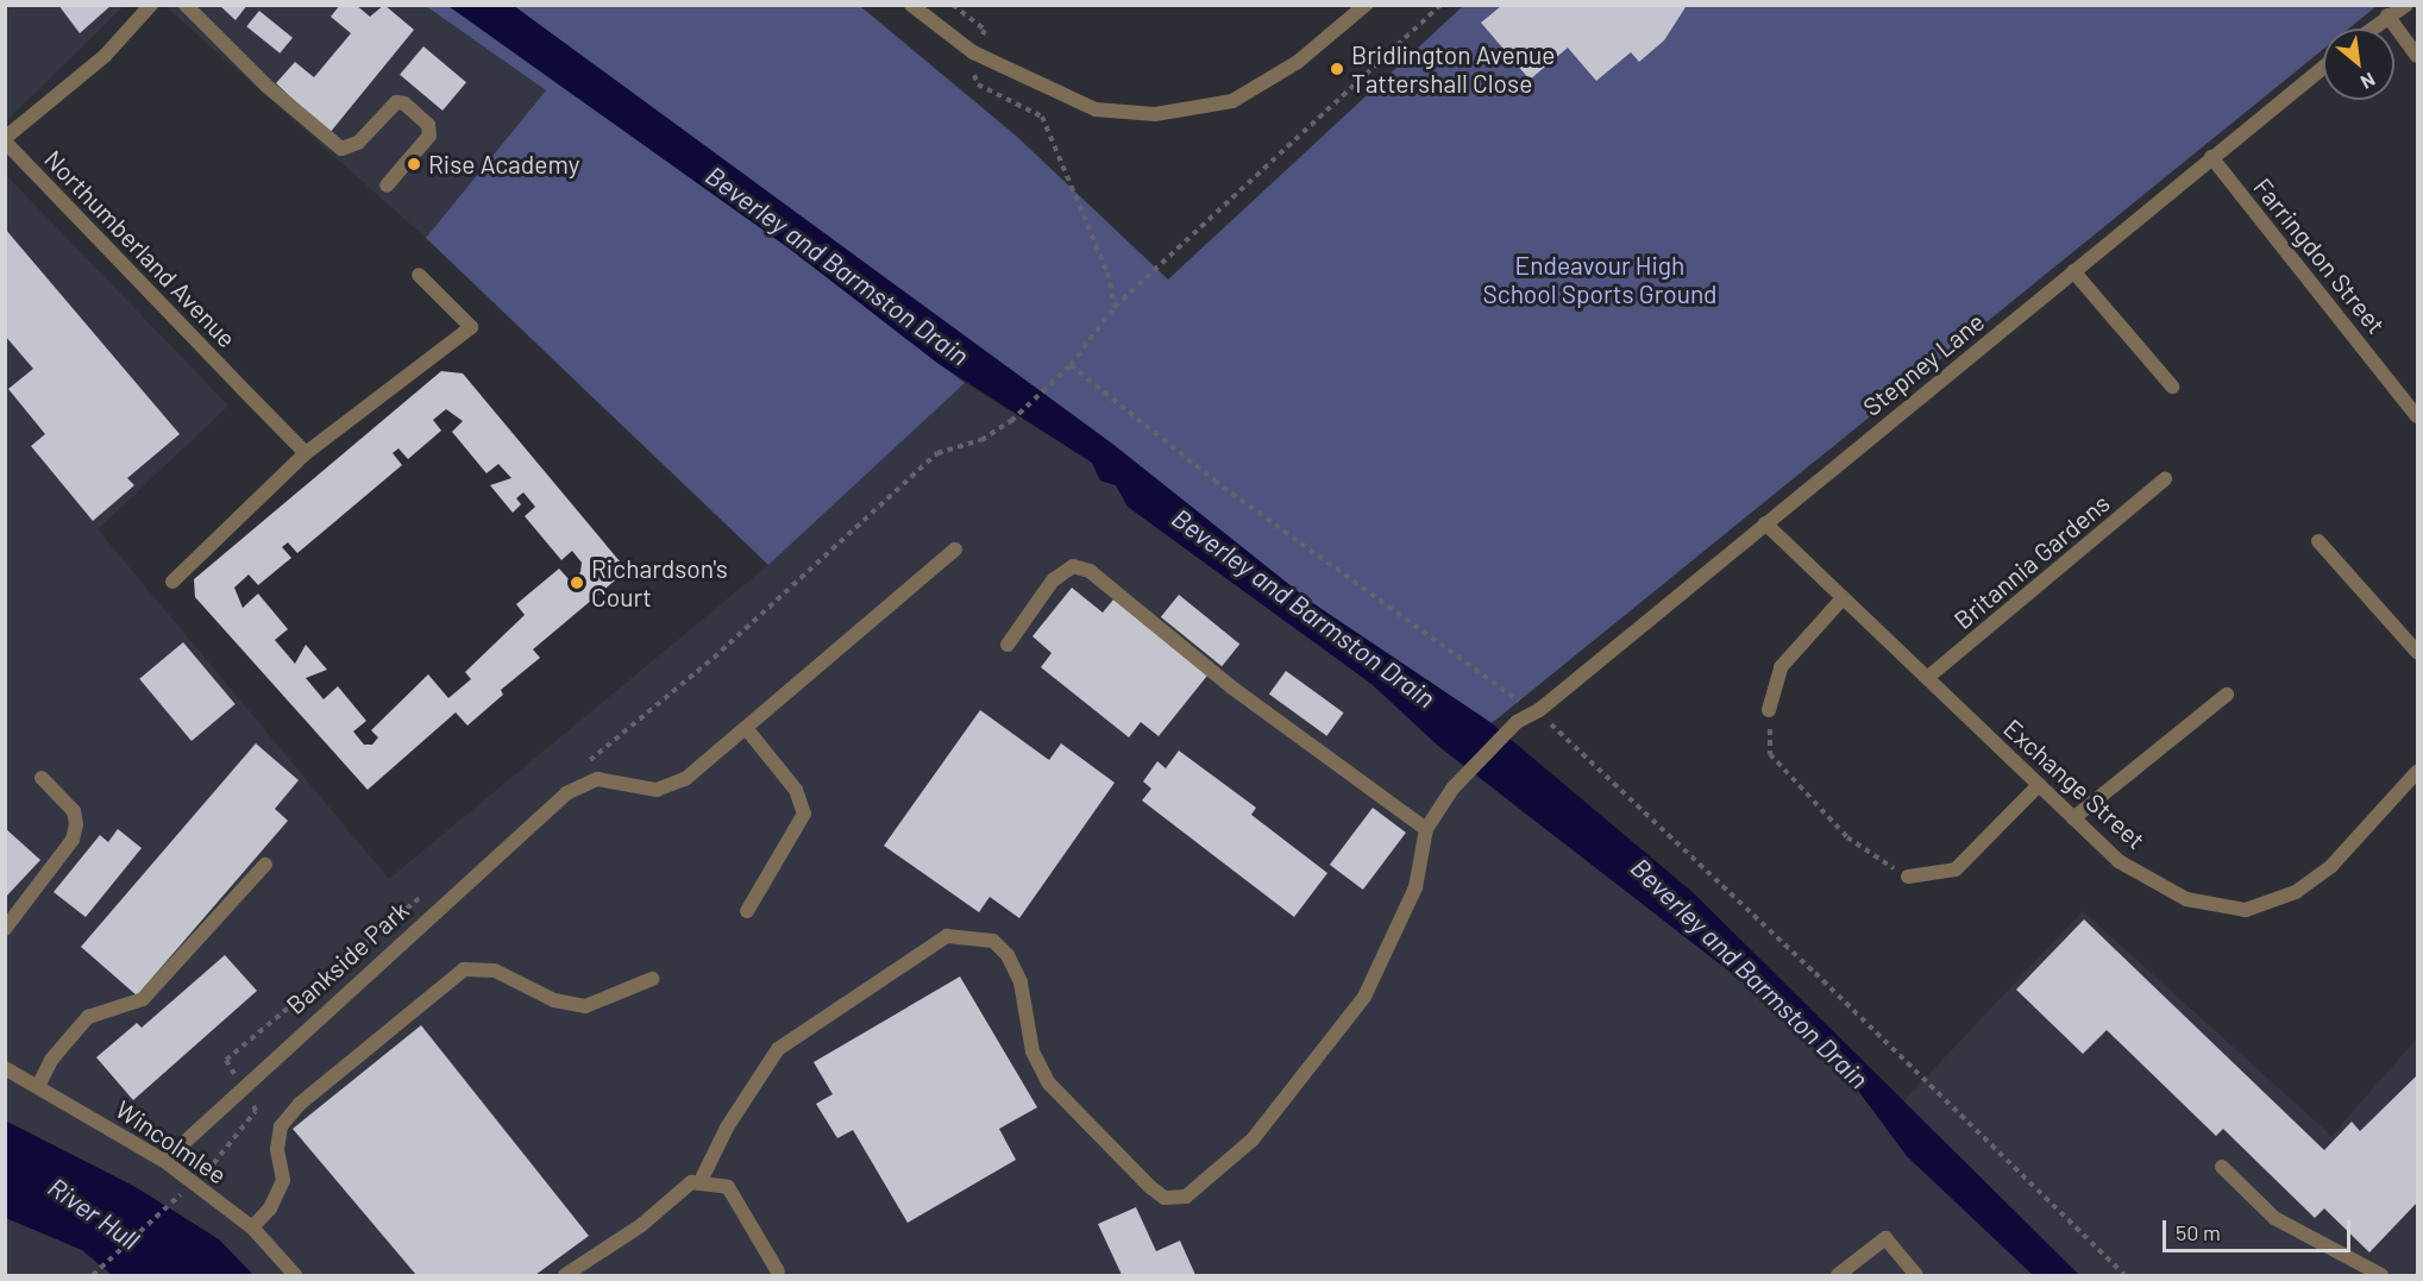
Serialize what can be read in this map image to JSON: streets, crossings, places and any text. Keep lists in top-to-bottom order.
{
  "streets": {
    "street": [
      "Northumberland Avenue",
      "Farringdon Street",
      "Stepney Lane",
      "Britannia Gardens",
      "Exchange Street",
      "Bankside Park",
      "Wincolmlee"
    ]
  },
  "crossings": [
    ["Farringdon Street", "Stepney Lane"],
    ["Stepney Lane", "Exchange Street"],
    ["Britannia Gardens", "Exchange Street"],
    ["Bankside Park", "Wincolmlee"]
  ],
  "water": ["Beverley and Barmston Drain", "River Hull"],
  "parks": ["Endeavour High School Sports Ground"],
  "places": ["Bridlington Avenue Tattershall Close", "Rise Academy", "Richardson's Court"],
  "scale_bar": "50 m",
  "north": "bottom right"
}
